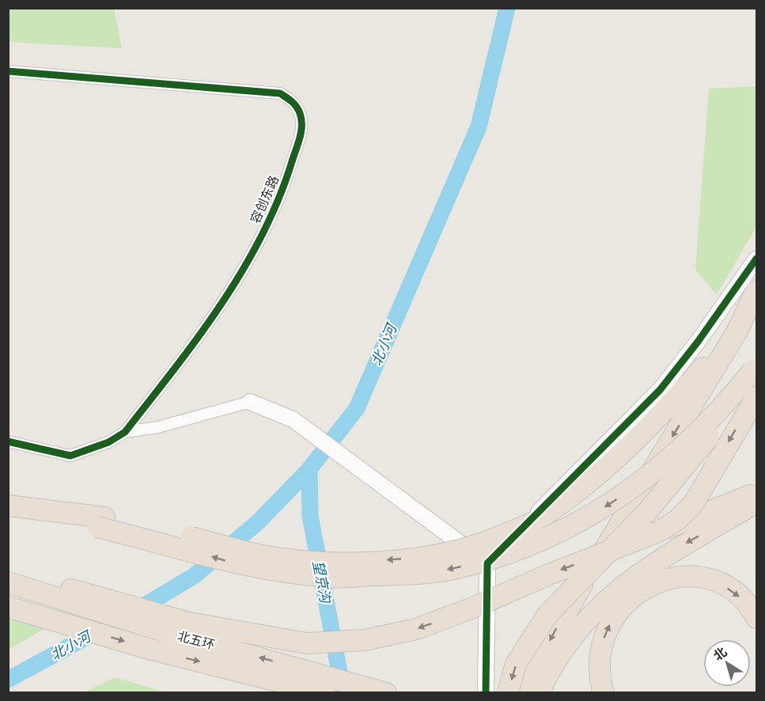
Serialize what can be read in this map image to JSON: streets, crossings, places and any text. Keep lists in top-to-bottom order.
{
  "streets": {
    "highway": ["北五环"],
    "street": ["容创东路"]
  },
  "water": ["北小河", "望京沟"],
  "north": "top left"
}
